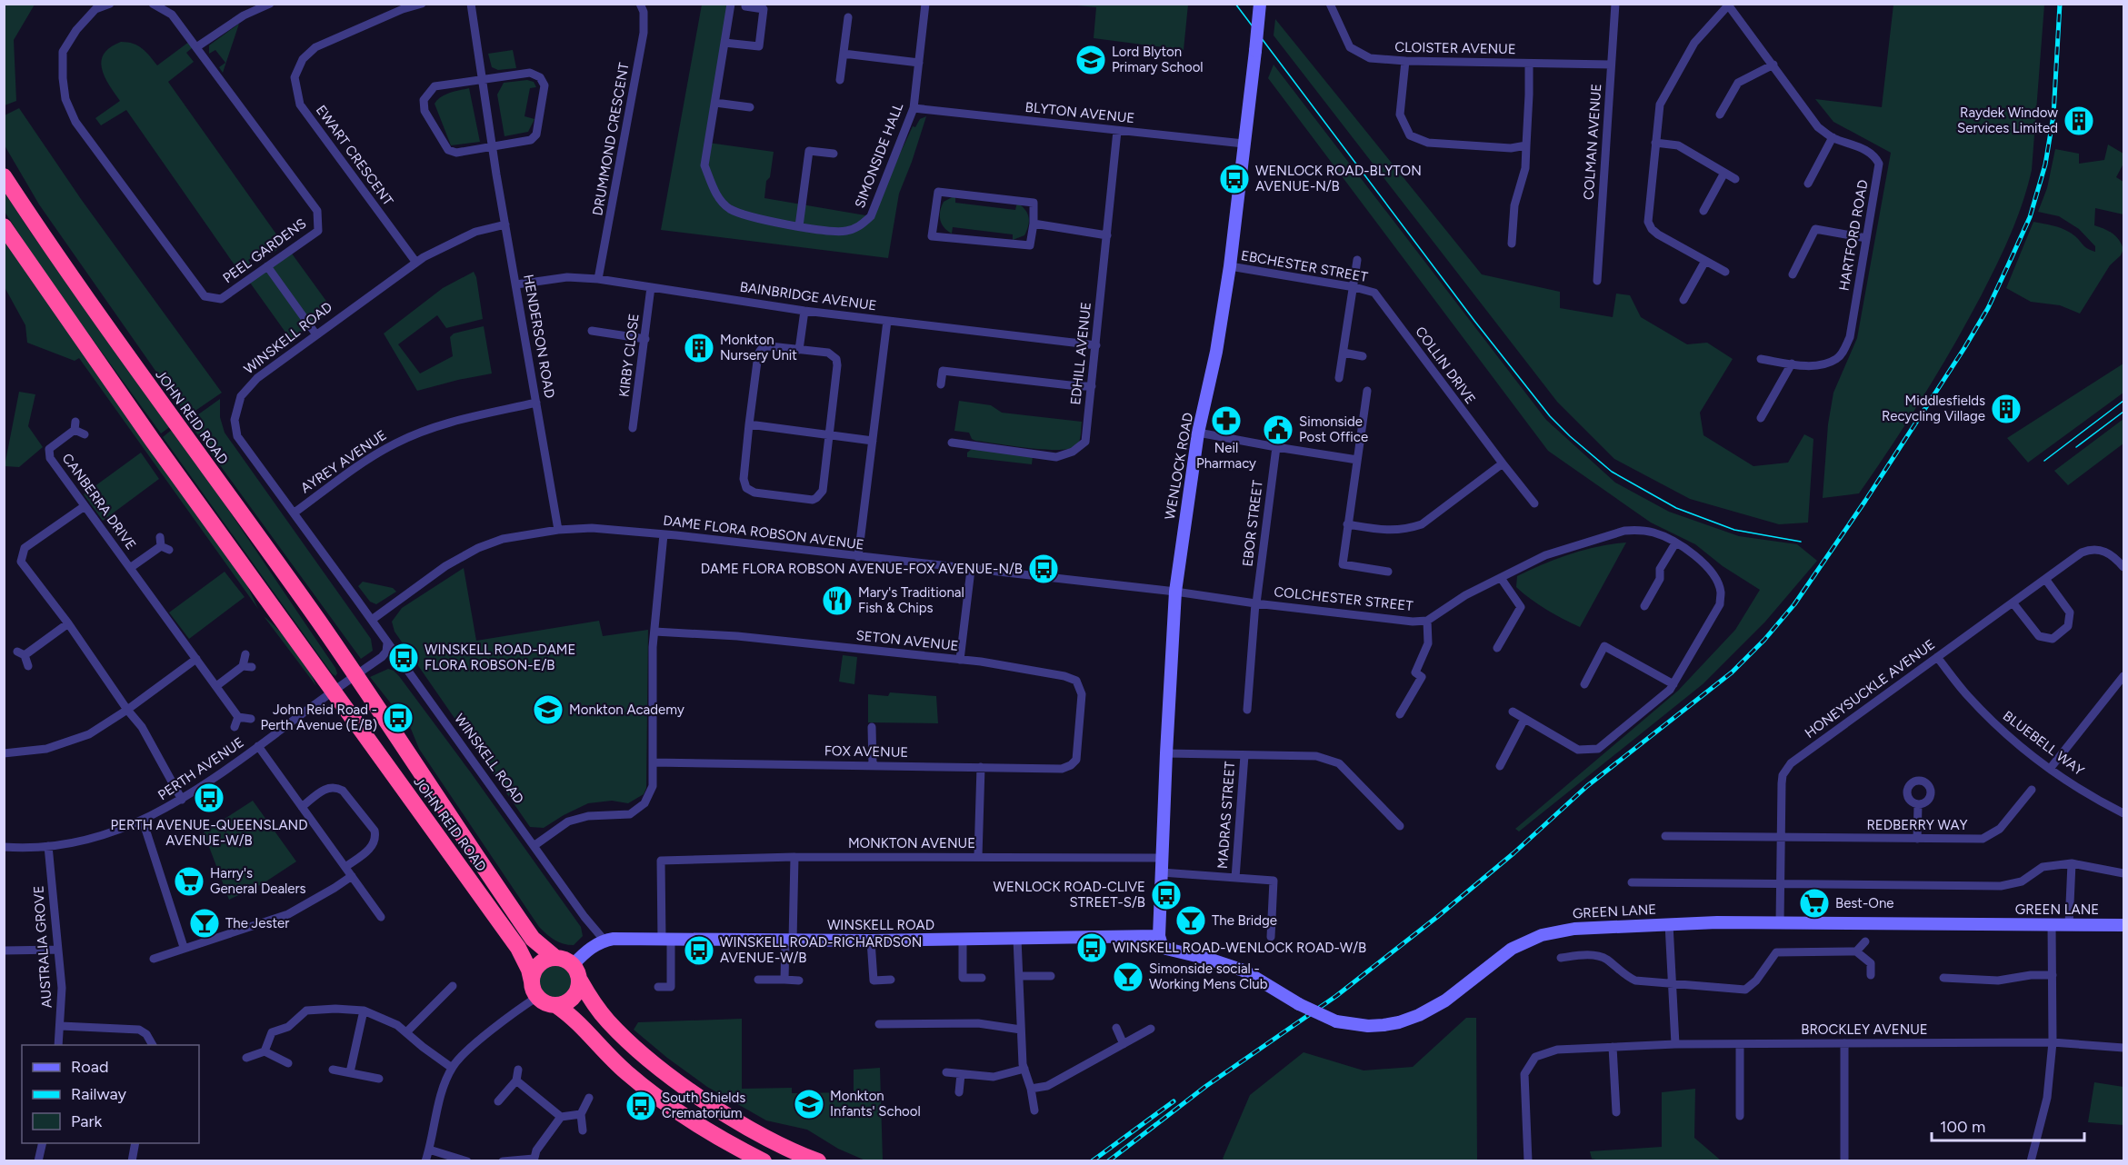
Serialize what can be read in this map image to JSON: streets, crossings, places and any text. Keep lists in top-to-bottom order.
{
  "streets": {
    "highway": ["JOHN REID ROAD"],
    "street": [
      "CLOISTER AVENUE",
      "BLYTON AVENUE",
      "DRUMMOND CRESCENT",
      "COLMAN AVENUE",
      "EWART CRESCENT",
      "SIMONSIDE HALL",
      "HARTFORD ROAD",
      "PEEL GARDENS",
      "EBCHESTER STREET",
      "BAINBRIDGE AVENUE",
      "HENDERSON ROAD",
      "WINSKELL ROAD",
      "EDHILL AVENUE",
      "KIRBY CLOSE",
      "COLLIN DRIVE",
      "AYREY AVENUE",
      "WENLOCK ROAD",
      "CANBERRA DRIVE",
      "EBOR STREET",
      "DAME FLORA ROBSON AVENUE",
      "COLCHESTER STREET",
      "SETON AVENUE",
      "HONEYSUCKLE AVENUE",
      "BLUEBELL WAY",
      "FOX AVENUE",
      "PERTH AVENUE",
      "MADRAS STREET",
      "REDBERRY WAY",
      "MONKTON AVENUE",
      "GREEN LANE",
      "AUSTRALIA GROVE",
      "BROCKLEY AVENUE"
    ]
  },
  "crossings": [
    ["CLOISTER AVENUE", "COLMAN AVENUE"],
    ["BLYTON AVENUE", "SIMONSIDE HALL"],
    ["BLYTON AVENUE", "EDHILL AVENUE"],
    ["BLYTON AVENUE", "WENLOCK ROAD"],
    ["DRUMMOND CRESCENT", "BAINBRIDGE AVENUE"],
    ["EWART CRESCENT", "WINSKELL ROAD"],
    ["EBCHESTER STREET", "COLLIN DRIVE"],
    ["EBCHESTER STREET", "WENLOCK ROAD"],
    ["BAINBRIDGE AVENUE", "HENDERSON ROAD"],
    ["BAINBRIDGE AVENUE", "EDHILL AVENUE"],
    ["BAINBRIDGE AVENUE", "KIRBY CLOSE"],
    ["HENDERSON ROAD", "WINSKELL ROAD"],
    ["HENDERSON ROAD", "AYREY AVENUE"],
    ["HENDERSON ROAD", "DAME FLORA ROBSON AVENUE"],
    ["WINSKELL ROAD", "AYREY AVENUE"],
    ["WINSKELL ROAD", "WENLOCK ROAD"],
    ["WINSKELL ROAD", "DAME FLORA ROBSON AVENUE"],
    ["WINSKELL ROAD", "MONKTON AVENUE"],
    ["WINSKELL ROAD", "GREEN LANE"],
    ["JOHN REID ROAD", "PERTH AVENUE"],
    ["WENLOCK ROAD", "DAME FLORA ROBSON AVENUE"],
    ["WENLOCK ROAD", "COLCHESTER STREET"],
    ["WENLOCK ROAD", "MONKTON AVENUE"],
    ["WENLOCK ROAD", "GREEN LANE"],
    ["EBOR STREET", "COLCHESTER STREET"],
    ["DAME FLORA ROBSON AVENUE", "COLCHESTER STREET"],
    ["SETON AVENUE", "FOX AVENUE"],
    ["HONEYSUCKLE AVENUE", "BLUEBELL WAY"],
    ["HONEYSUCKLE AVENUE", "REDBERRY WAY"],
    ["HONEYSUCKLE AVENUE", "GREEN LANE"],
    ["PERTH AVENUE", "AUSTRALIA GROVE"]
  ],
  "places": {
    "school or university": ["Lord Blyton Primary School", "Monkton Academy", "Monkton Infants' School"],
    "building": ["Raydek Window Services Limited", "Monkton Nursery Unit", "Middlesfields Recycling Village"],
    "bus stop": [
      "WENLOCK ROAD-BLYTON AVENUE-N/B",
      "DAME FLORA ROBSON AVENUE-FOX AVENUE-N/B",
      "WINSKELL ROAD-DAME FLORA ROBSON-E/B",
      "John Reid Road - Perth Avenue (E/B)",
      "PERTH AVENUE-QUEENSLAND AVENUE-W/B",
      "WENLOCK ROAD-CLIVE STREET-S/B",
      "WINSKELL ROAD-WENLOCK ROAD-W/B",
      "WINSKELL ROAD-RICHARDSON AVENUE-W/B",
      "South Shields Crematorium"
    ],
    "pharmacy": ["Neil Pharmacy"],
    "public building": ["Simonside Post Office"],
    "restaurant": ["Mary's Traditional Fish & Chips"],
    "supermarket": ["Harry's General Dealers", "Best-One"],
    "bar": ["The Bridge", "The Jester", "Simonside social - Working Mens Club"]
  },
  "legend": ["Road", "Railway", "Park"],
  "scale_bar": "100 m"
}
